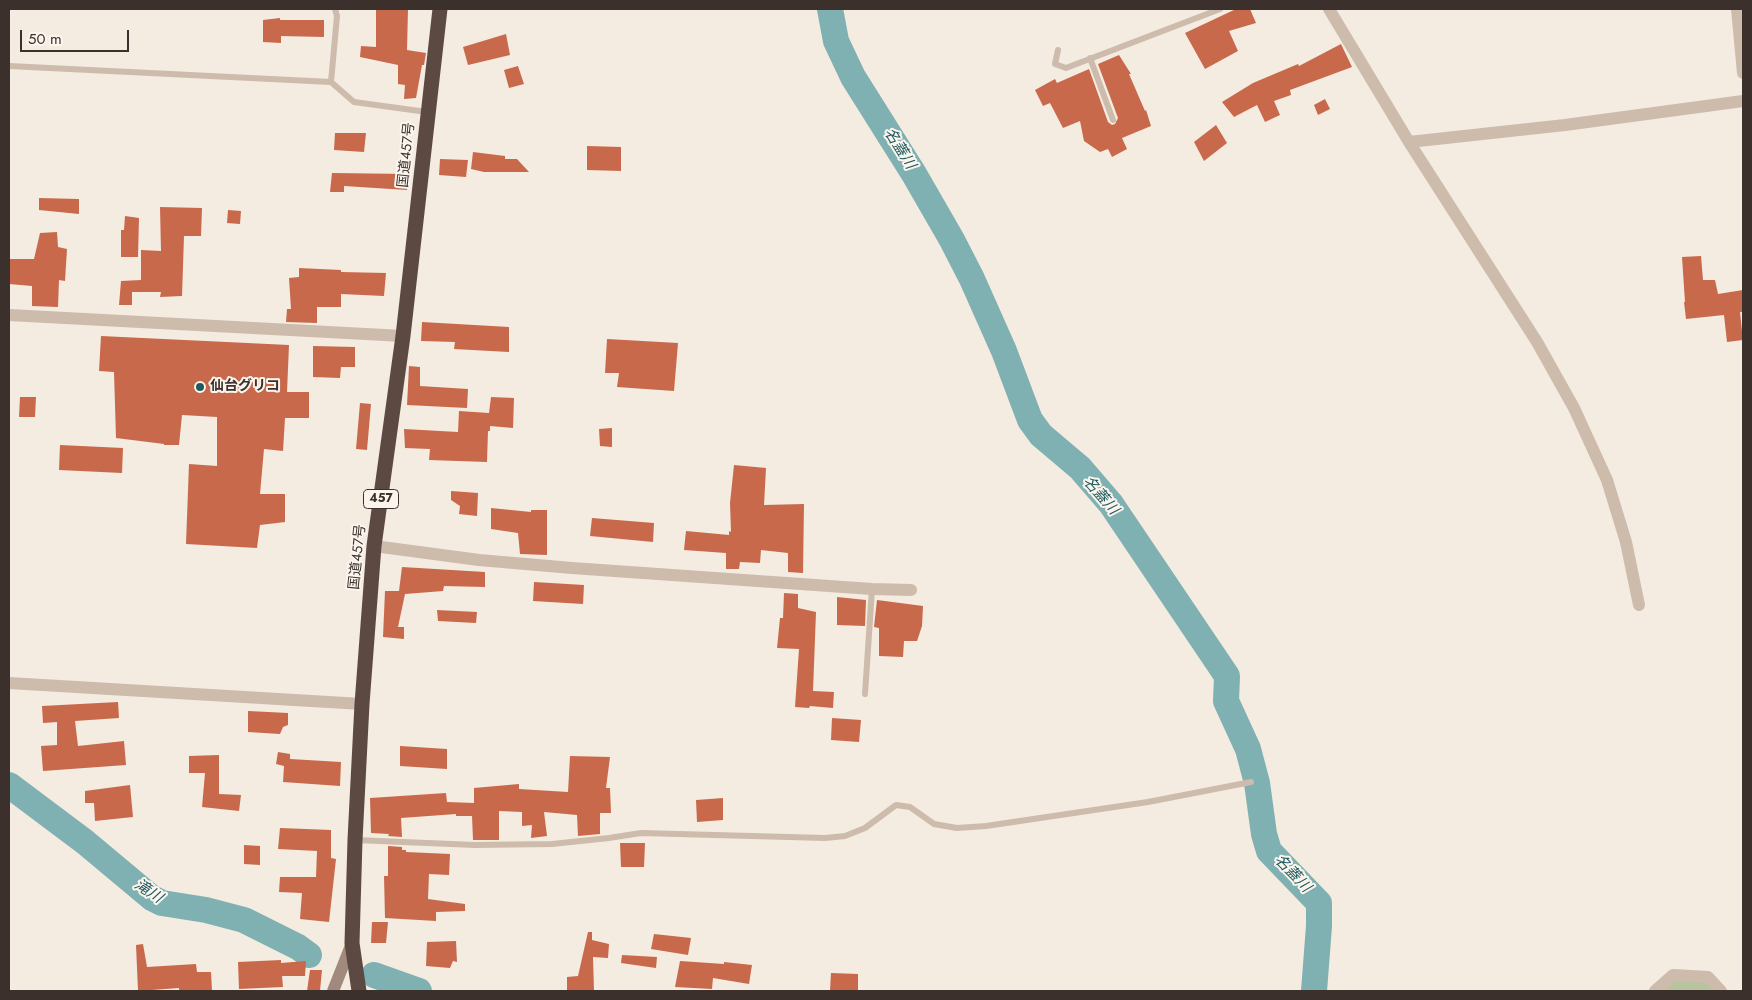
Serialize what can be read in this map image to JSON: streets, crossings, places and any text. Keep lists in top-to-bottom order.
{
  "streets": {
    "highway": ["国道457号", "457"]
  },
  "water": ["名蓋川", "滝川"],
  "places": ["仙台グリコ"],
  "scale_bar": "50 m"
}
